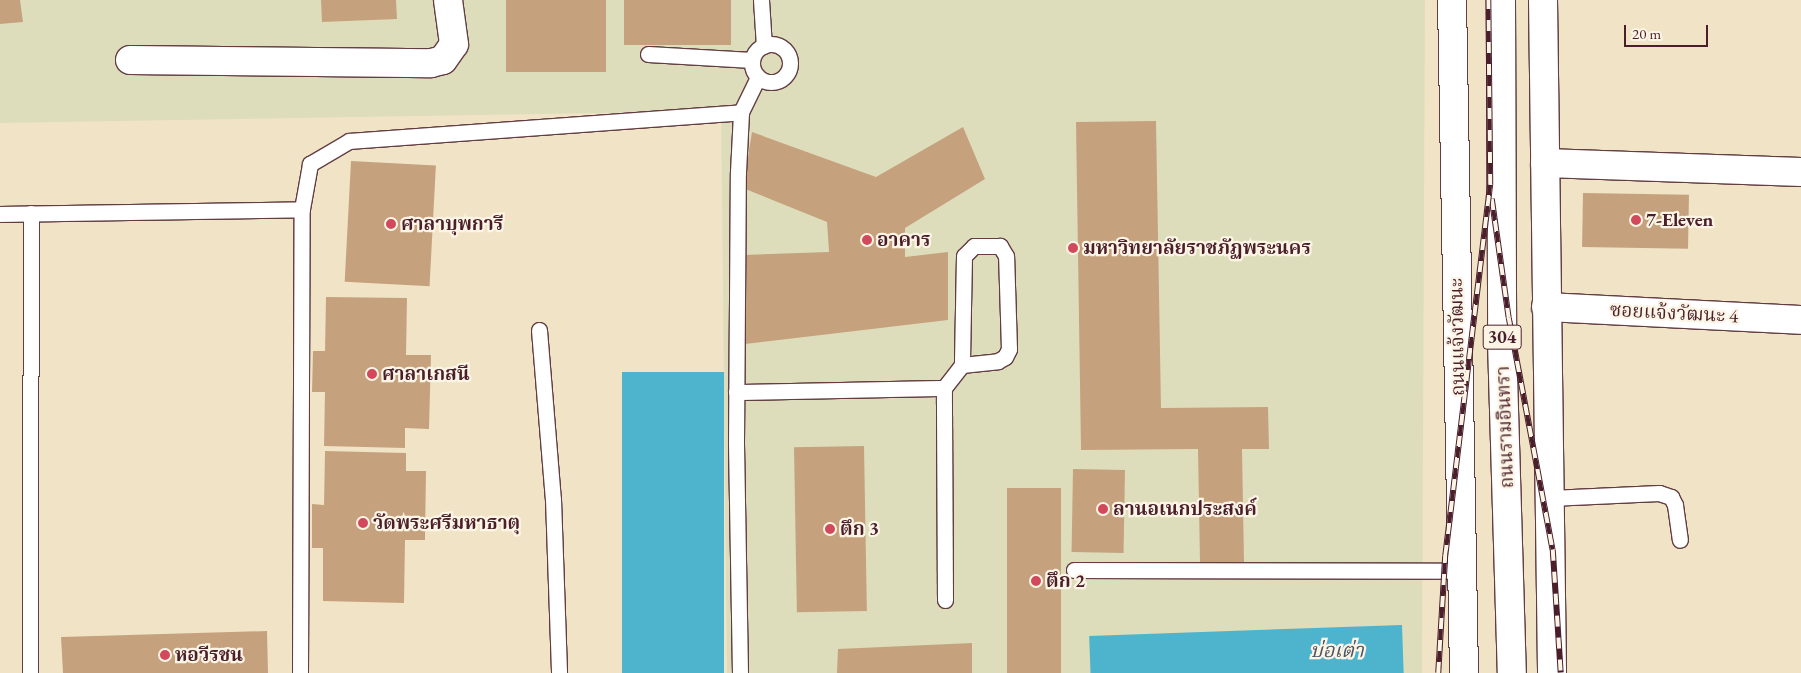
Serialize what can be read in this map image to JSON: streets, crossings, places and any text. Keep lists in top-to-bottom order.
{
  "streets": {
    "main road": [
      "ซอยแจ้งวัฒนะ 4",
      "ถนนแจ้งวัฒนะ",
      "304",
      "ถนนรามอินทรา"
    ]
  },
  "crossings": [
    ["ซอยแจ้งวัฒนะ 4", "304"]
  ],
  "water": ["บ่อเต่า"],
  "places": [
    "7-Eleven",
    "ศาลาบุพการี",
    "อาคาร",
    "มหาวิทยาลัยราชภัฏพระนคร",
    "ศาลาเกสนี",
    "ลานอเนกประสงค์",
    "วัดพระศรีมหาธาตุ",
    "ตึก 3",
    "ตึก 2",
    "หอวีรชน"
  ],
  "scale_bar": "20 m"
}
